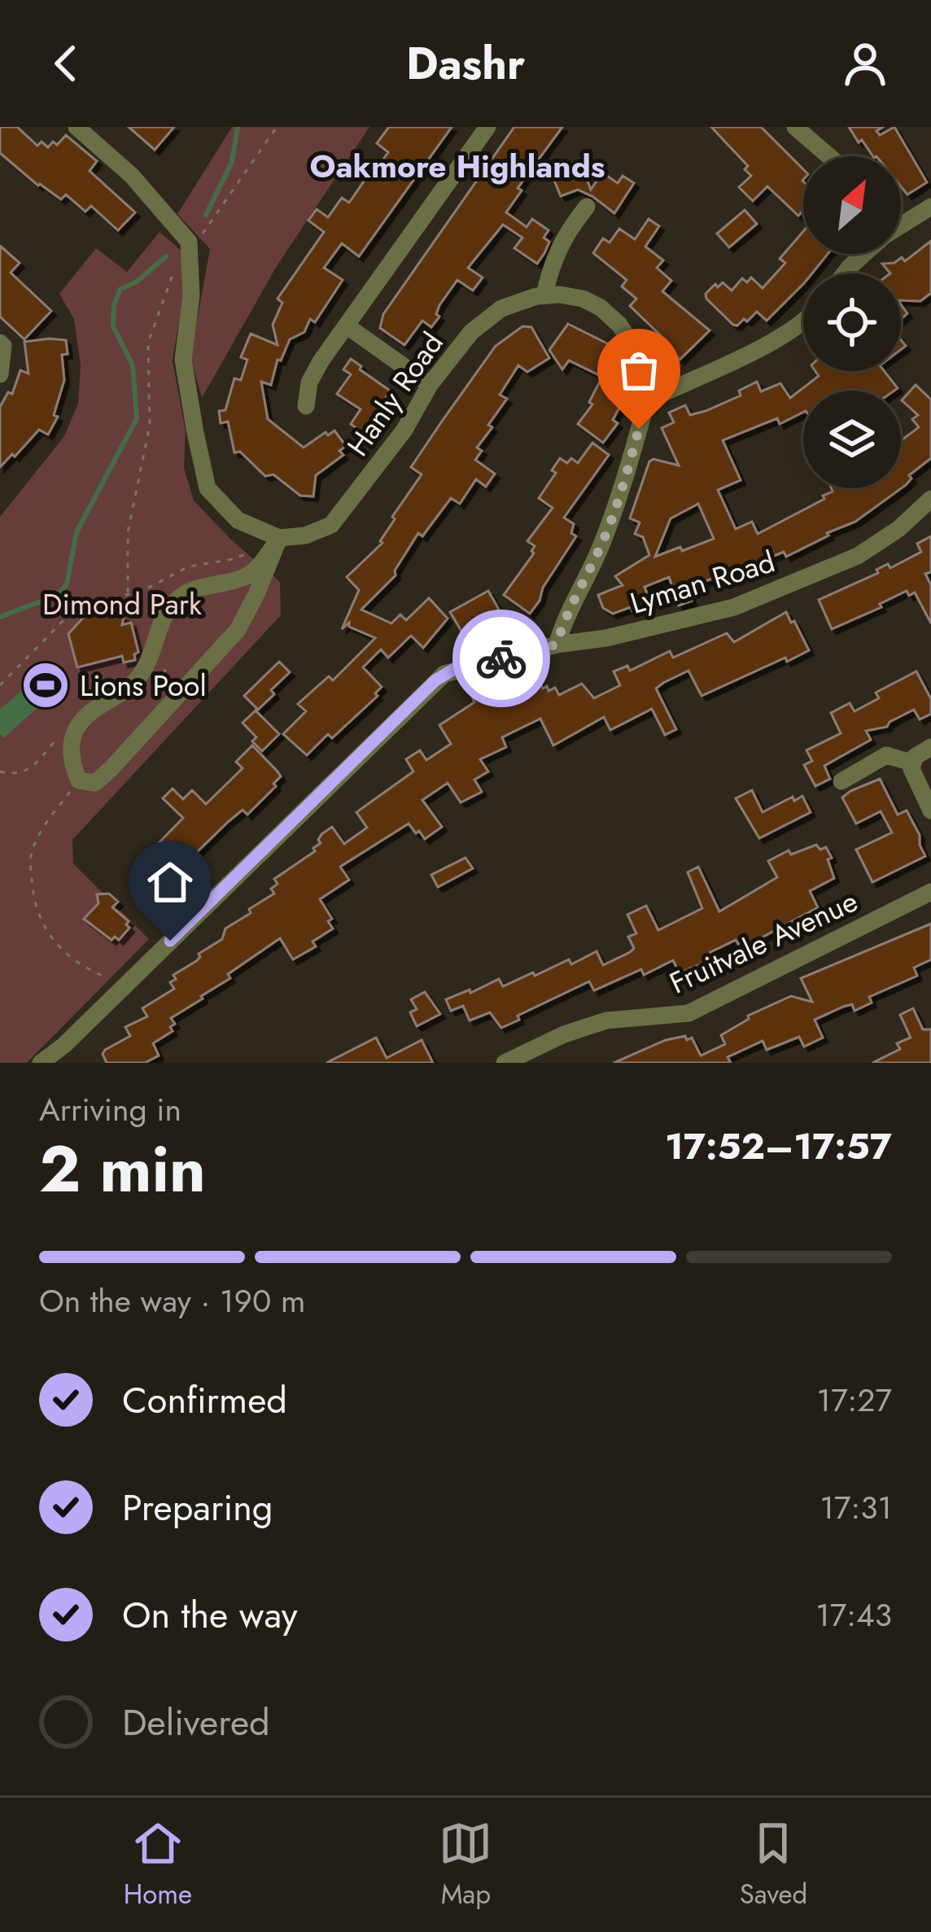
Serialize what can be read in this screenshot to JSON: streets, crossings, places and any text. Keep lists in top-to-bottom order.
{
  "streets": {
    "street": ["Hanly Road", "Lyman Road", "Fruitvale Avenue"]
  },
  "districts": ["Oakmore Highlands"],
  "parks": ["Dimond Park"],
  "places": {
    "sports": ["Lions Pool"]
  },
  "north": "top right",
  "page": {
    "header": "Dashr",
    "heading": ["2 min", "Arriving in", "17:52–17:57"],
    "bar": "On the way · 190 m",
    "list": [
      ["Confirmed", "17:27"],
      ["Preparing", "17:31"],
      ["On the way", "17:43"],
      "Delivered"
    ],
    "tabs": ["Home", "Map", "Saved"]
  }
}
